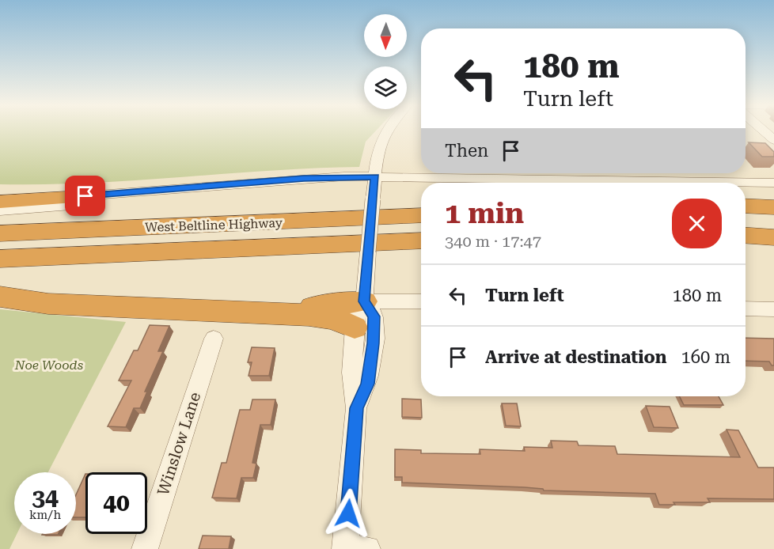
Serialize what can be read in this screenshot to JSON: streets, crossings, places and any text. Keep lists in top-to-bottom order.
{
  "streets": {
    "highway": ["West Beltline Highway"],
    "street": ["Winslow Lane"]
  },
  "parks": ["Noe Woods"],
  "north": "bottom",
  "page": {
    "turn": ["180 m", "Turn left"],
    "then": "Then",
    "heading": ["1 min", "340 m · 17:47"],
    "list": [
      {
        "name": "Turn left",
        "value": "180 m"
      },
      {
        "name": "Arrive at destination",
        "value": "160 m"
      }
    ],
    "speed": "34 km/h",
    "limit": "40"
  }
}
